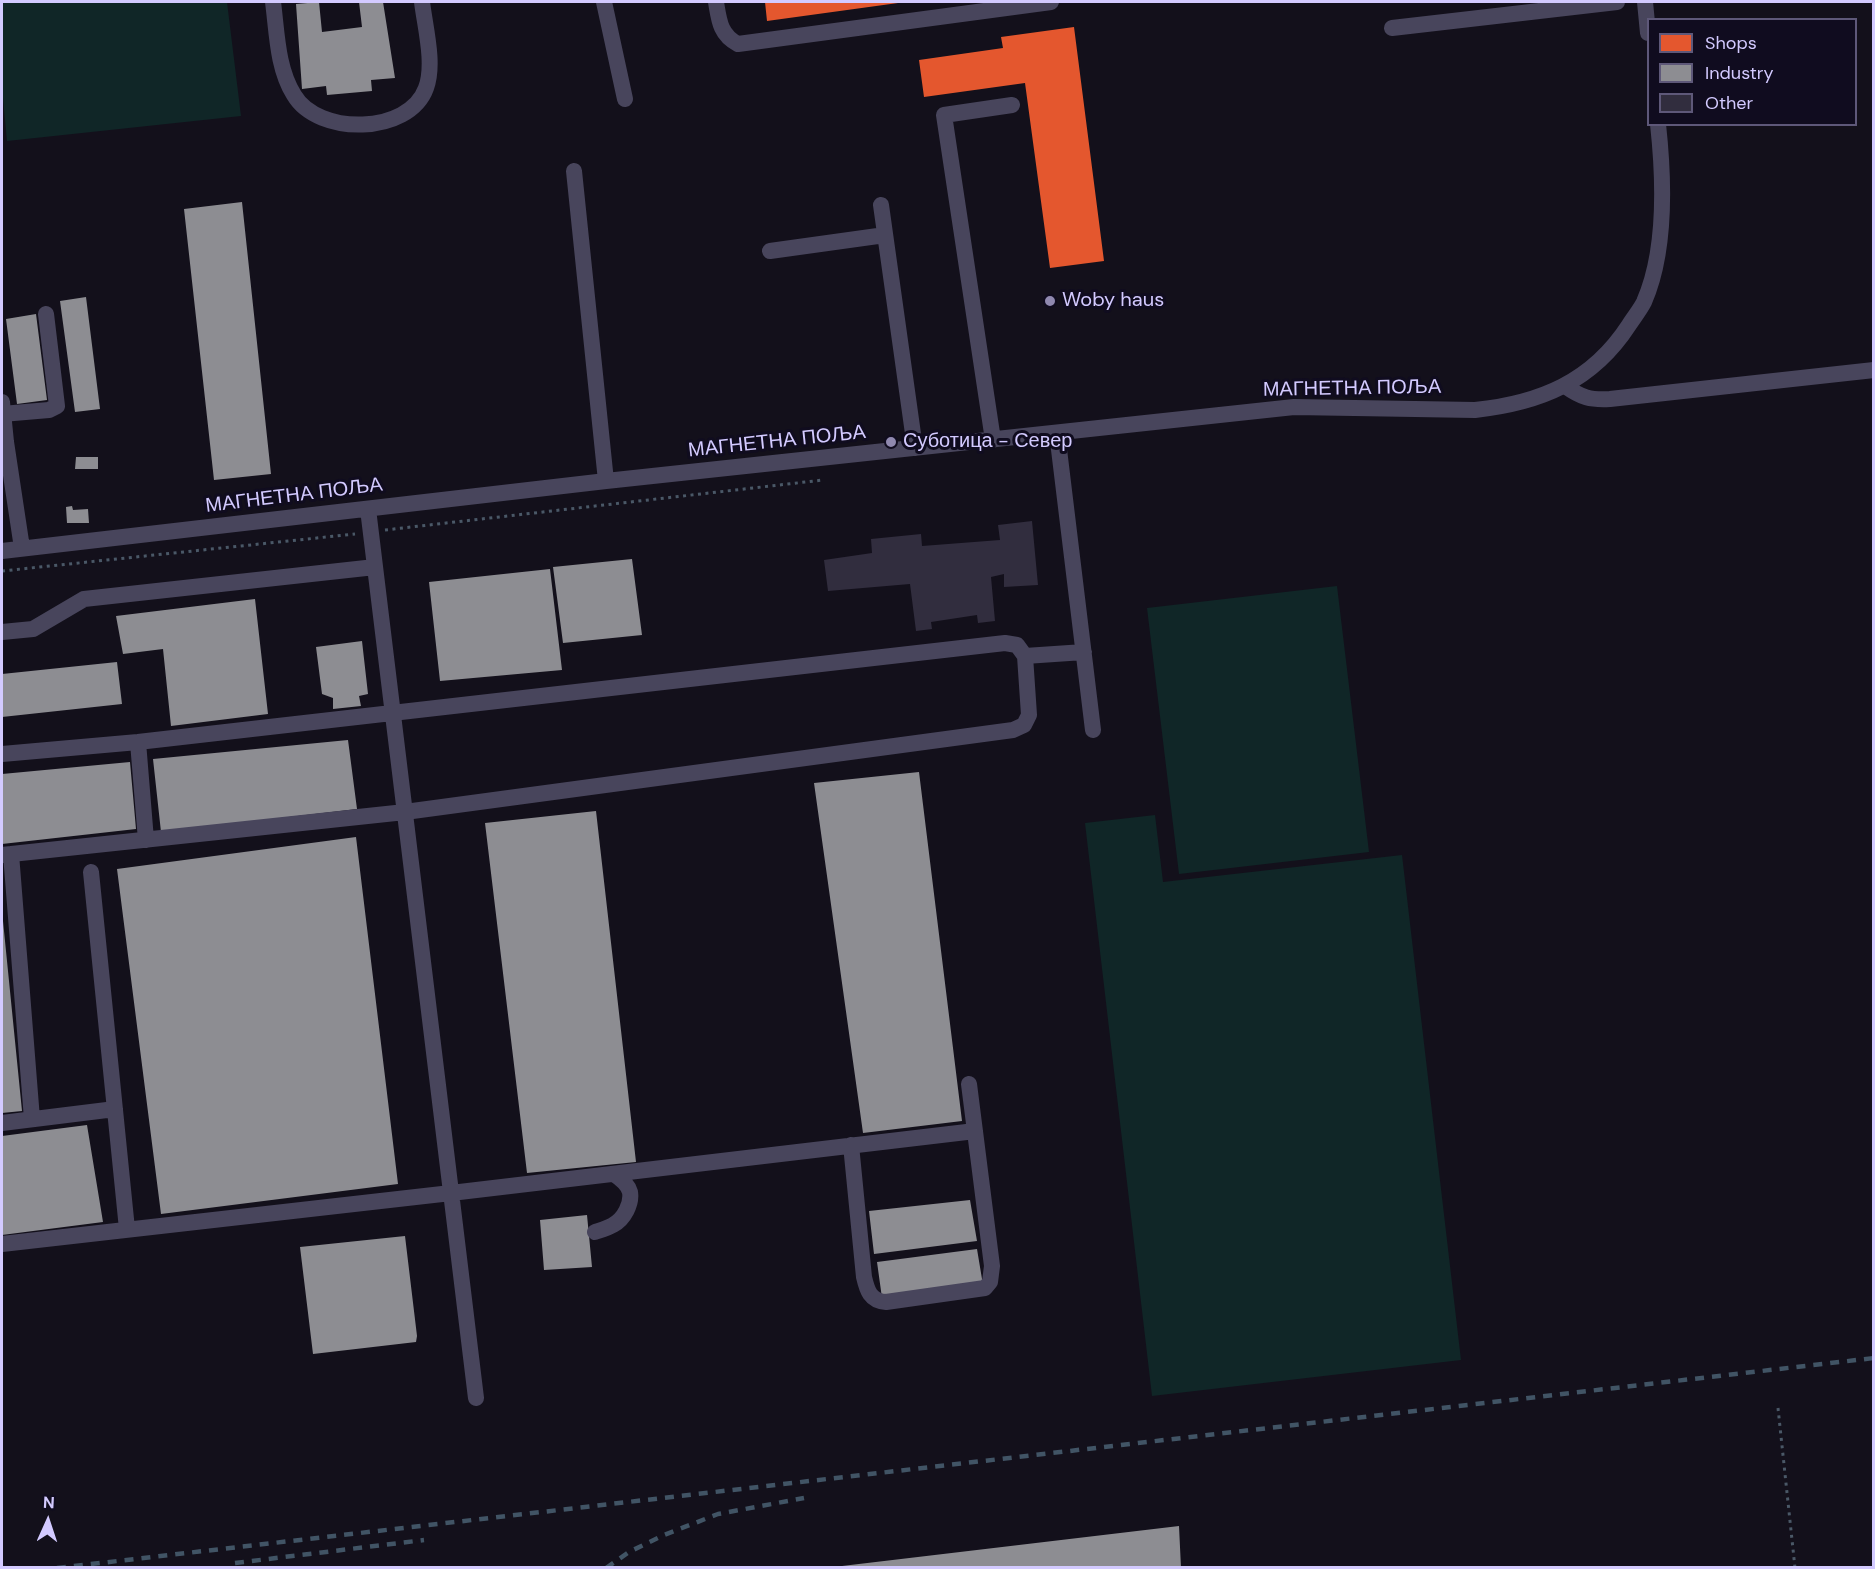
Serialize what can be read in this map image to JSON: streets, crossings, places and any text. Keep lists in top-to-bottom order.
{
  "streets": {
    "street": ["МАГНЕТНА ПОЉА"]
  },
  "places": ["Woby haus", "Суботица - Север"],
  "legend": ["Shops", "Industry", "Other"],
  "north": "top"
}
